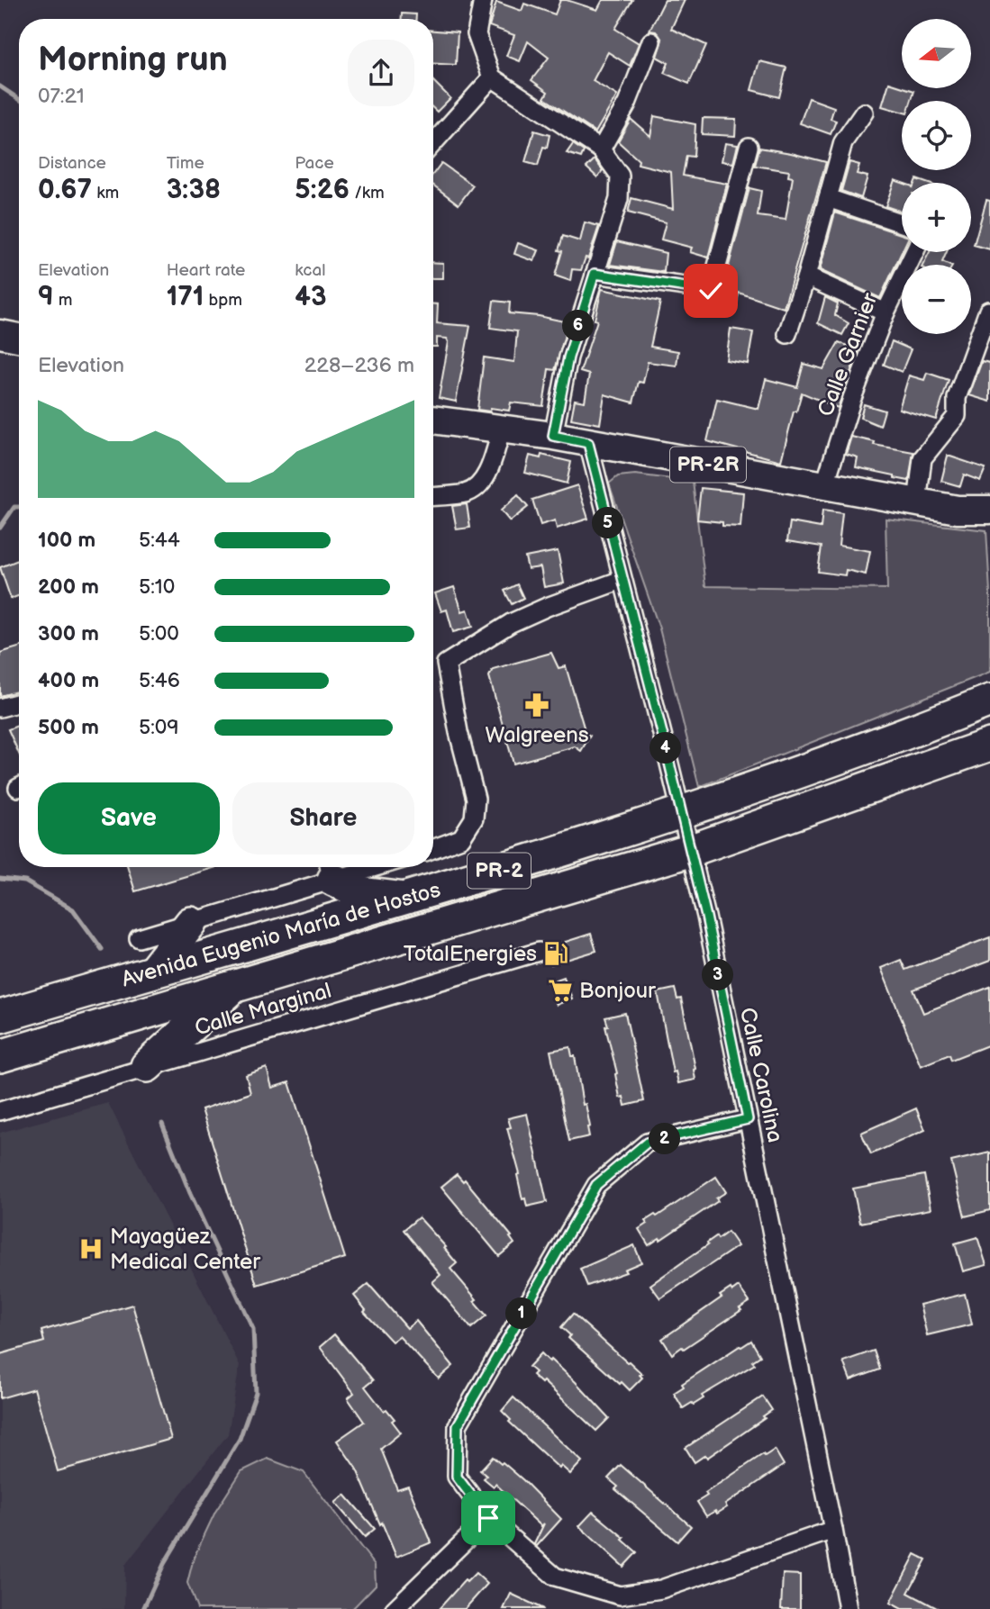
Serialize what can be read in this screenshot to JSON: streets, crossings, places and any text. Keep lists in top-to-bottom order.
{
  "streets": {
    "highway": ["PR-2", "Avenida Eugenio María de Hostos"],
    "main road": ["PR-2R"],
    "street": ["Calle Garnier", "Calle Marginal", "Calle Carolina"]
  },
  "crossings": [
    ["Calle Garnier", "PR-2R"],
    ["PR-2R", "Calle Carolina"],
    ["Avenida Eugenio María de Hostos", "Calle Carolina"]
  ],
  "places": {
    "pharmacy": ["Walgreens"],
    "fuel station": ["TotalEnergies"],
    "supermarket": ["Bonjour"],
    "hospital": ["Mayagüez Medical Center"]
  },
  "north": "left",
  "page": {
    "map_buttons": ["+", "−"],
    "heading": ["Morning run", "07:21"],
    "stats": [
      ["Distance", "0.67 km"],
      ["Time", "3:38"],
      ["Pace", "5:26 /km"],
      ["Elevation", "9 m"],
      ["Heart rate", "171 bpm"],
      ["kcal", "43"]
    ],
    "pins": [
      "6",
      "5",
      "4",
      "3",
      "2",
      "1"
    ],
    "chart": ["Elevation", "228–236 m"],
    "list": [
      {
        "name": "100 m",
        "note": "5:44"
      },
      {
        "name": "200 m",
        "note": "5:10"
      },
      {
        "name": "300 m",
        "note": "5:00"
      },
      {
        "name": "400 m",
        "note": "5:46"
      },
      {
        "name": "500 m",
        "note": "5:09"
      }
    ],
    "buttons": ["Save", "Share"]
  }
}
